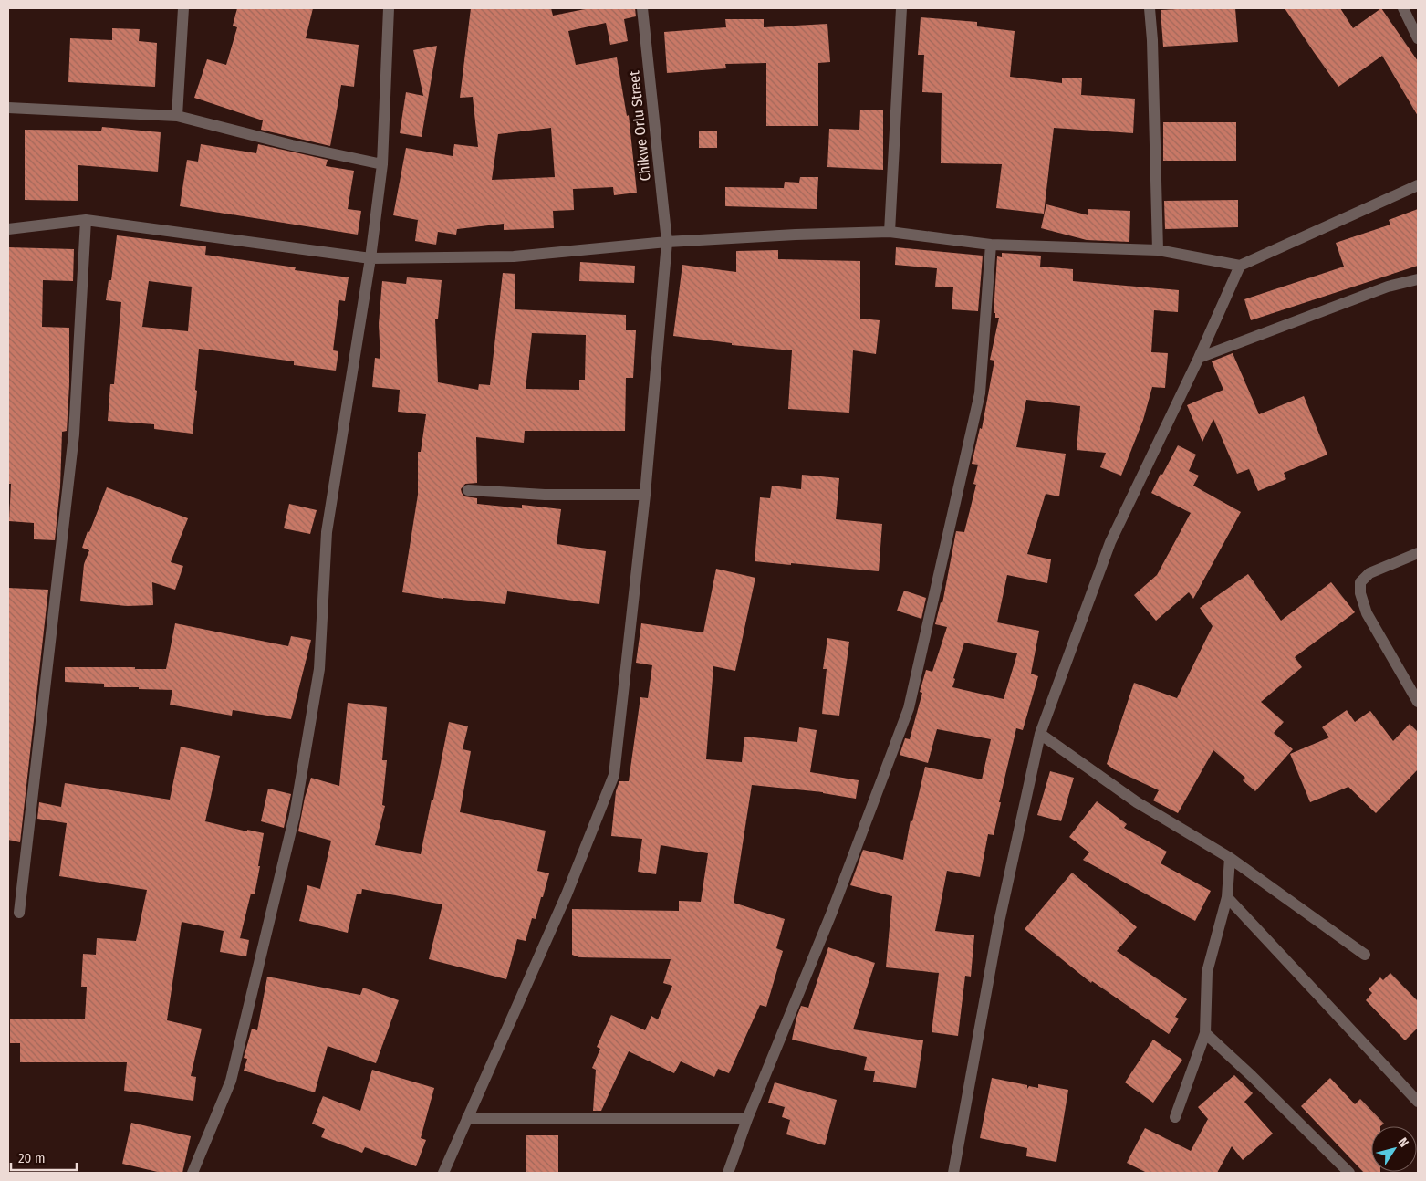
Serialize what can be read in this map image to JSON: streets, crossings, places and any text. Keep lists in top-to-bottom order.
{
  "streets": {
    "street": ["Chikwe Orlu Street"]
  },
  "scale_bar": "20 m",
  "north": "top right"
}
